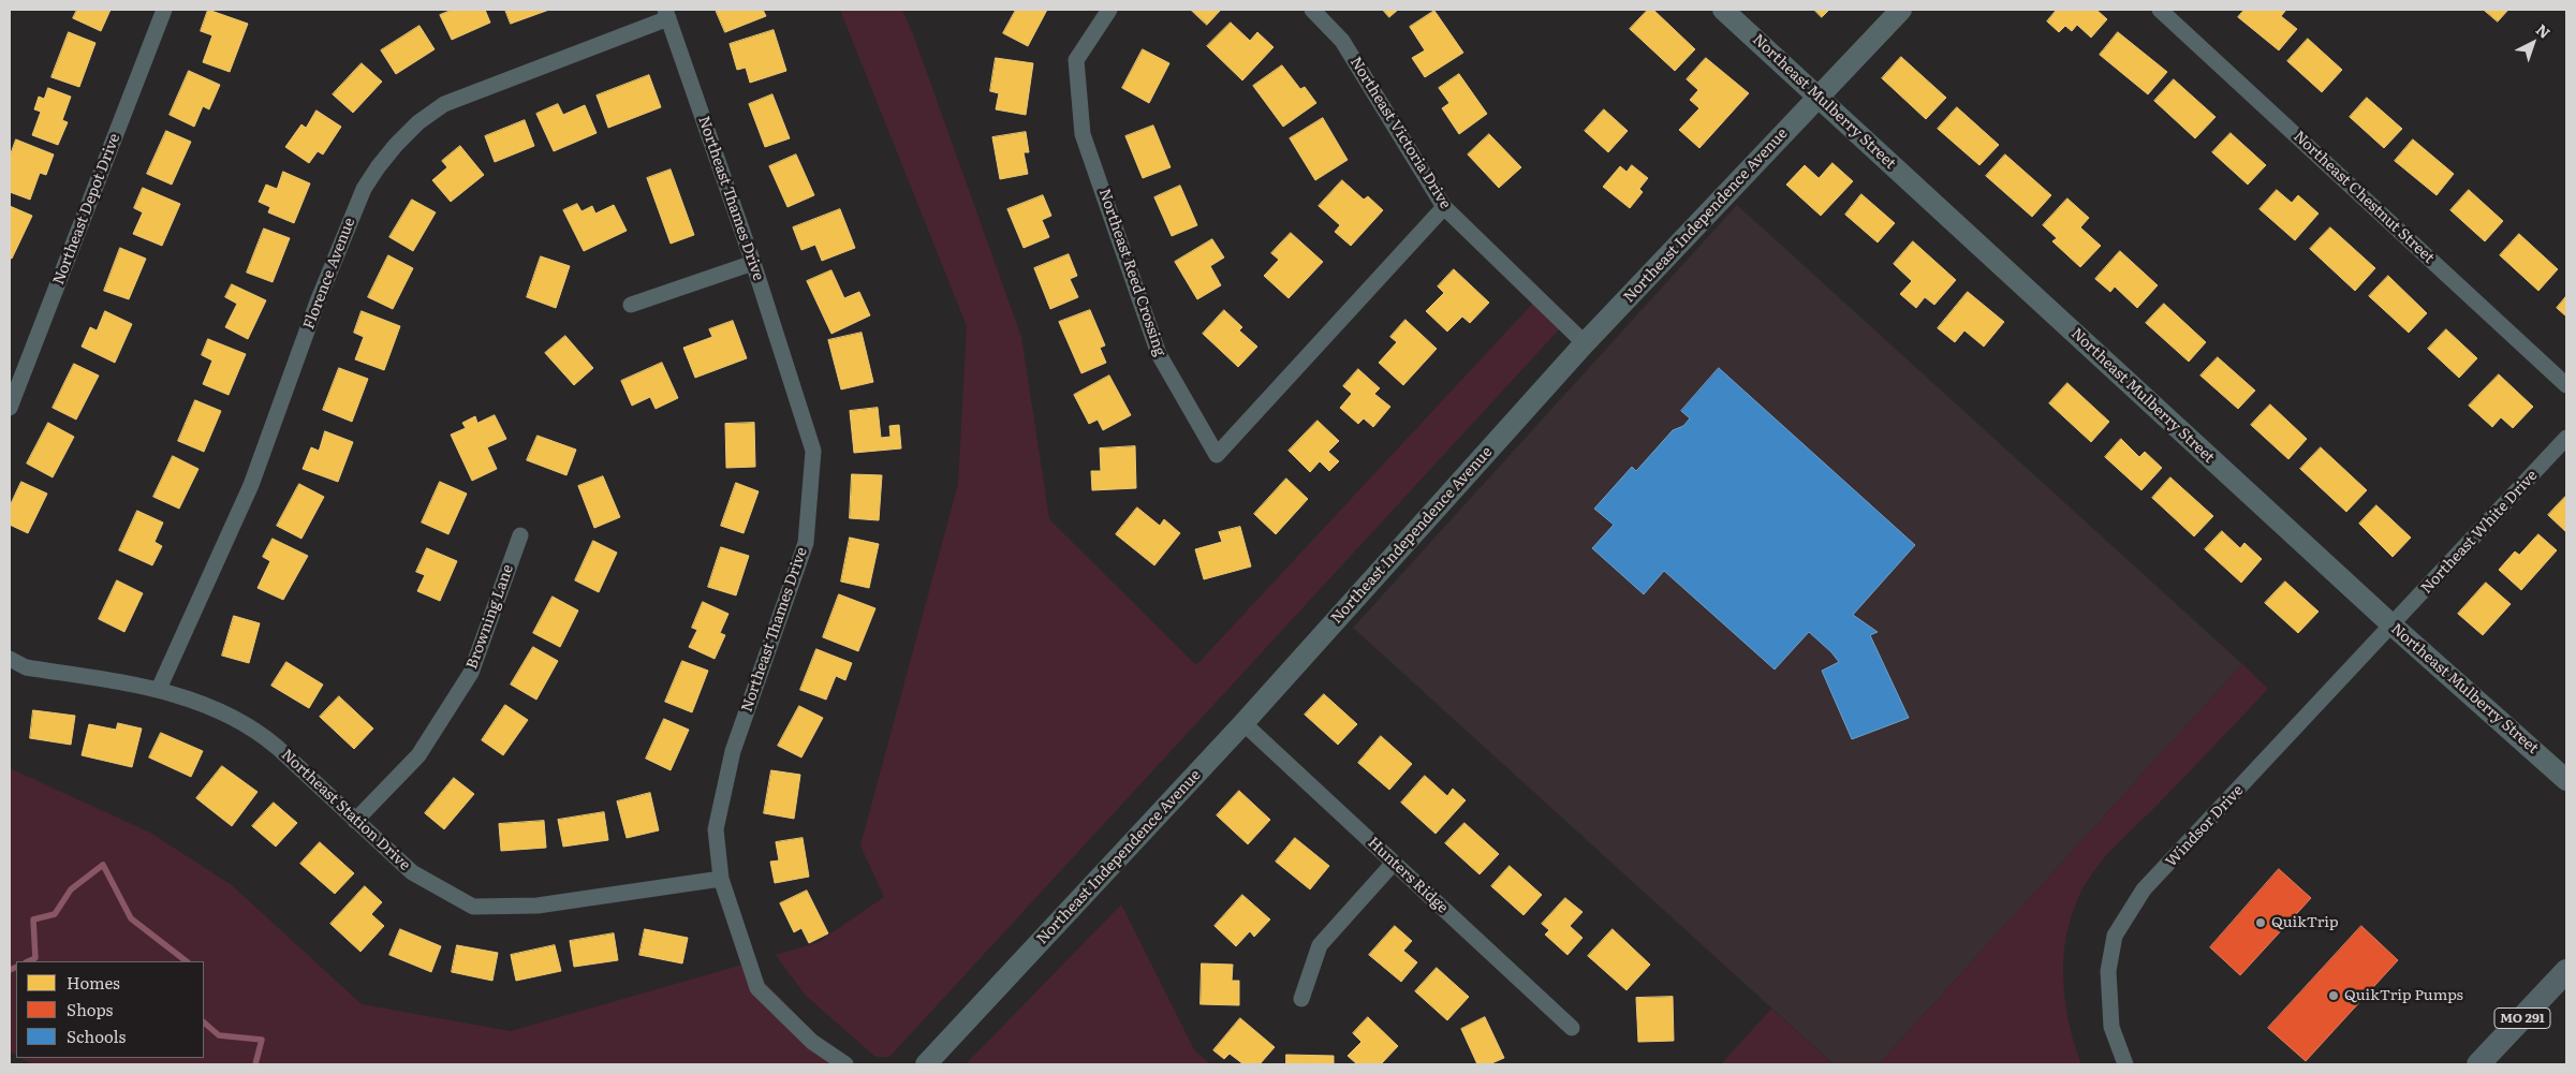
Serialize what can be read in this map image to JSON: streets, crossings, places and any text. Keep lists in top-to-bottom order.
{
  "streets": {
    "main road": ["MO 291"],
    "street": [
      "Northeast Mulberry Street",
      "Northeast Victoria Drive",
      "Northeast Chestnut Street",
      "Northeast Thames Drive",
      "Northeast Depot Drive",
      "Northeast Independence Avenue",
      "Northeast Reed Crossing",
      "Florence Avenue",
      "Northeast White Drive",
      "Browning Lane",
      "Northeast Station Drive",
      "Windsor Drive",
      "Hunters Ridge"
    ]
  },
  "crossings": [
    ["Northeast Mulberry Street", "Northeast Independence Avenue"],
    ["Northeast Mulberry Street", "Northeast White Drive"],
    ["Northeast Mulberry Street", "Windsor Drive"],
    ["Northeast Victoria Drive", "Northeast Independence Avenue"],
    ["Northeast Victoria Drive", "Northeast Reed Crossing"],
    ["Northeast Thames Drive", "Florence Avenue"],
    ["Northeast Thames Drive", "Northeast Station Drive"],
    ["Northeast Independence Avenue", "Hunters Ridge"],
    ["Florence Avenue", "Northeast Station Drive"],
    ["Northeast White Drive", "Windsor Drive"],
    ["Browning Lane", "Northeast Station Drive"]
  ],
  "places": ["QuikTrip", "QuikTrip Pumps"],
  "legend": ["Homes", "Shops", "Schools"],
  "north": "top right"
}
